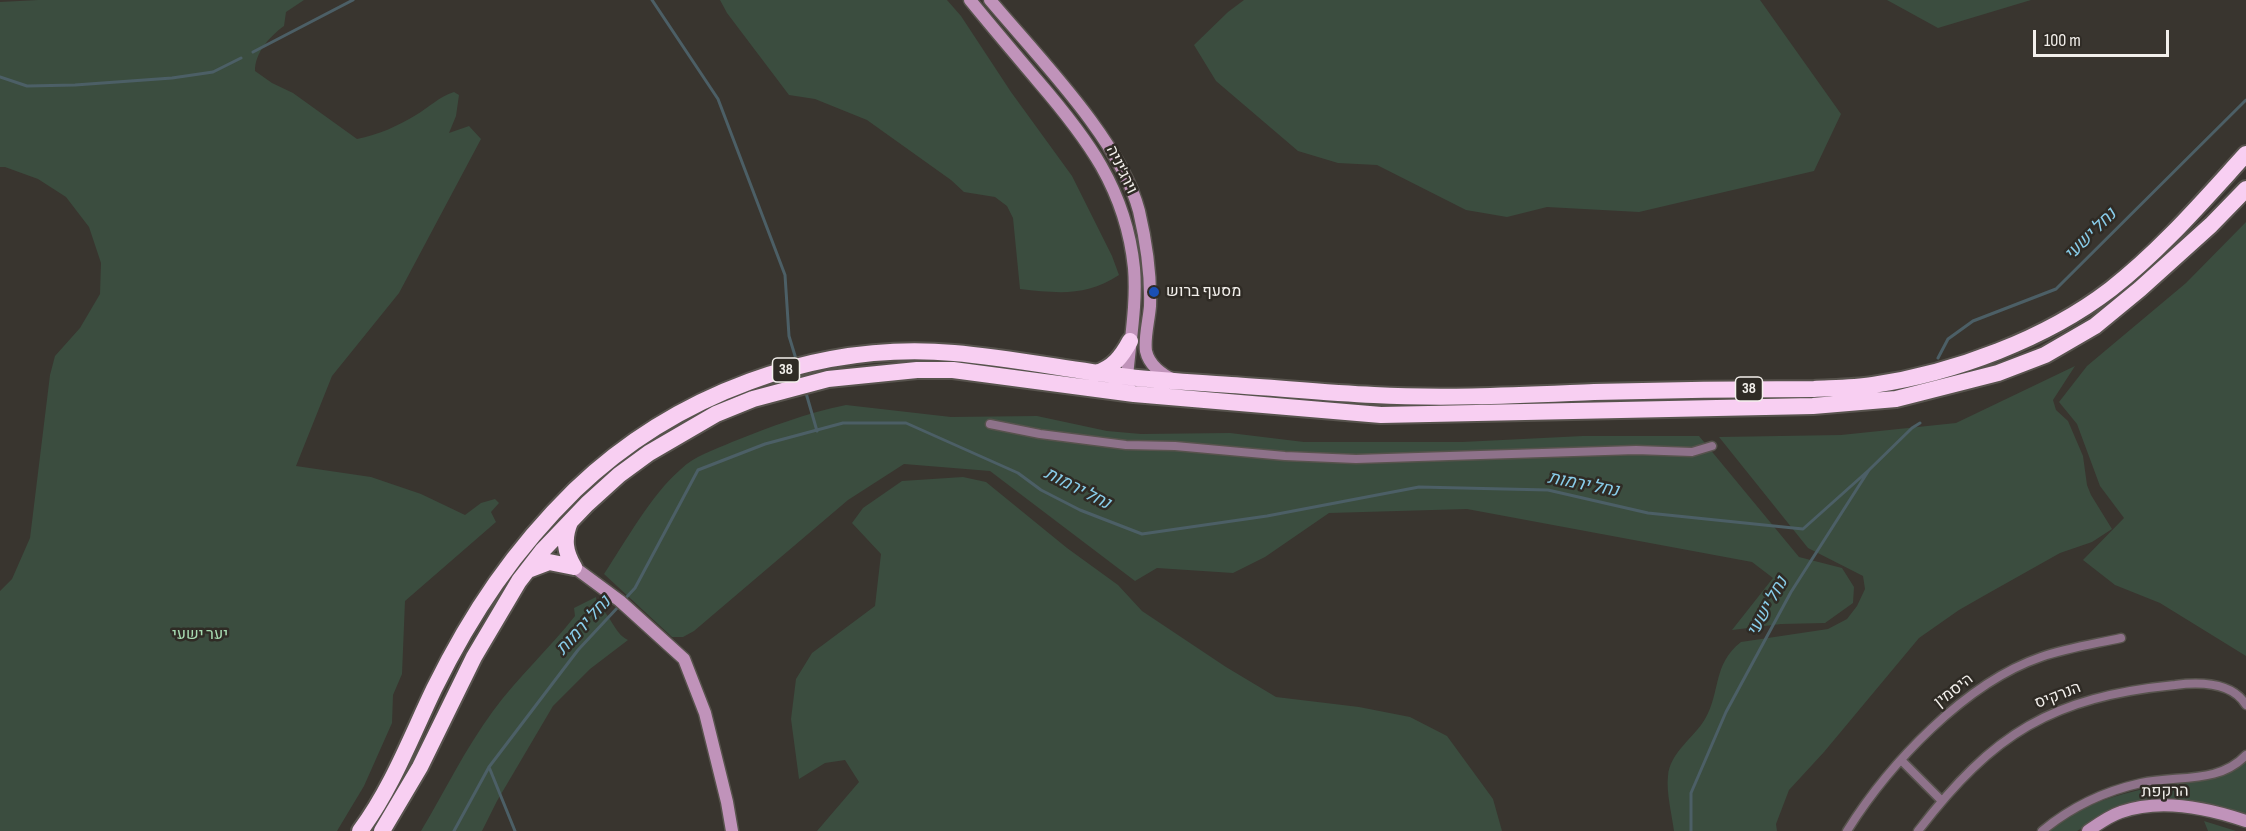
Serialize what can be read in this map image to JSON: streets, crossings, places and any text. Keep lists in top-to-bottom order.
{
  "streets": {
    "highway": ["38"],
    "street": [
      "וירג'יניה",
      "היסמין",
      "הנרקיס",
      "הרקפת"
    ]
  },
  "crossings": [
    ["וירג'יניה", "38"]
  ],
  "water": ["נחל ישעי", "נחל ירמות"],
  "parks": ["יער ישעי"],
  "places": ["מסעף ברוש"],
  "scale_bar": "100 m"
}
